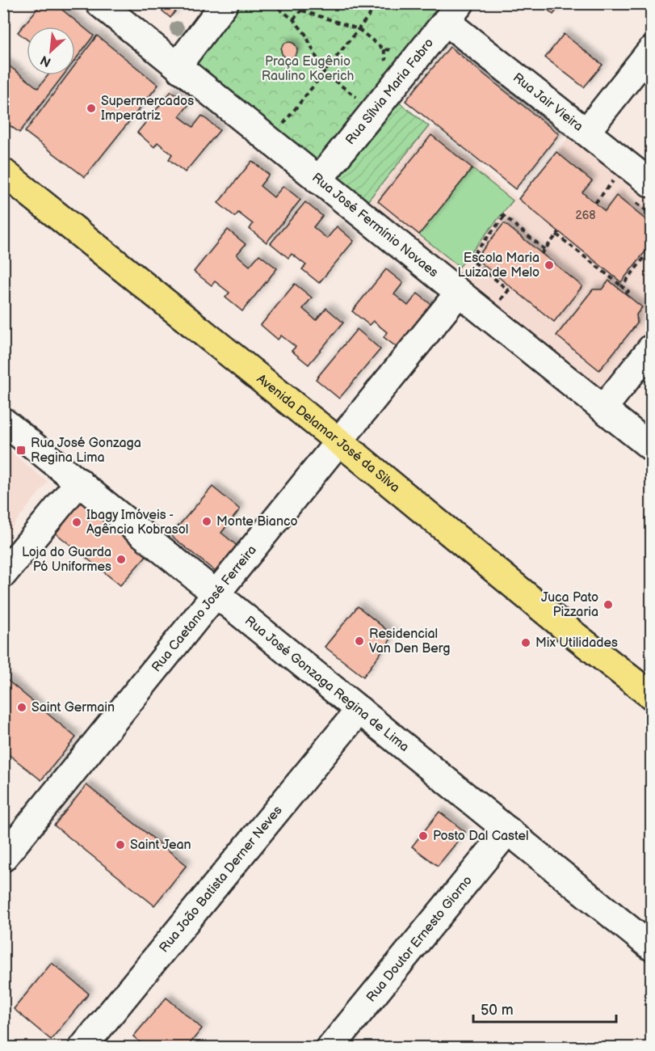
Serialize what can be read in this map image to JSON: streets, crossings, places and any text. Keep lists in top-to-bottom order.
{
  "streets": {
    "main road": ["Avenida Delamar José da Silva"],
    "street": [
      "Rua Sílvia Maria Fabro",
      "Rua Jair Vieira",
      "Rua José Fermínio Novaes",
      "Rua Caetano José Ferreira",
      "Rua José Gonzaga Regina de Lima",
      "Rua João Batista Derner Neves",
      "Rua Doutor Ernesto Giorno"
    ]
  },
  "crossings": [
    ["Rua Sílvia Maria Fabro", "Rua Jair Vieira"],
    ["Rua Sílvia Maria Fabro", "Rua José Fermínio Novaes"],
    ["Rua José Fermínio Novaes", "Rua Caetano José Ferreira"],
    ["Avenida Delamar José da Silva", "Rua Caetano José Ferreira"],
    ["Rua Caetano José Ferreira", "Rua José Gonzaga Regina de Lima"],
    ["Rua José Gonzaga Regina de Lima", "Rua João Batista Derner Neves"],
    ["Rua José Gonzaga Regina de Lima", "Rua Doutor Ernesto Giorno"]
  ],
  "parks": ["Praça Eugênio Raulino Koerich"],
  "places": {
    "other": [
      "Supermercados Imperatriz",
      "Escola Maria Luiza de Melo",
      "Monte Bianco",
      "Ibagy Imóveis - Agência Kobrasol",
      "Loja do Guarda Pó Uniformes",
      "Juca Pato Pizzaria",
      "Residencial Van Den Berg",
      "Mix Utilidades",
      "Saint Germain",
      "Posto Dal Castel",
      "Saint Jean"
    ],
    "transit": ["Rua José Gonzaga Regina Lima"]
  },
  "house_numbers": ["268"],
  "scale_bar": "50 m",
  "north": "bottom left"
}
